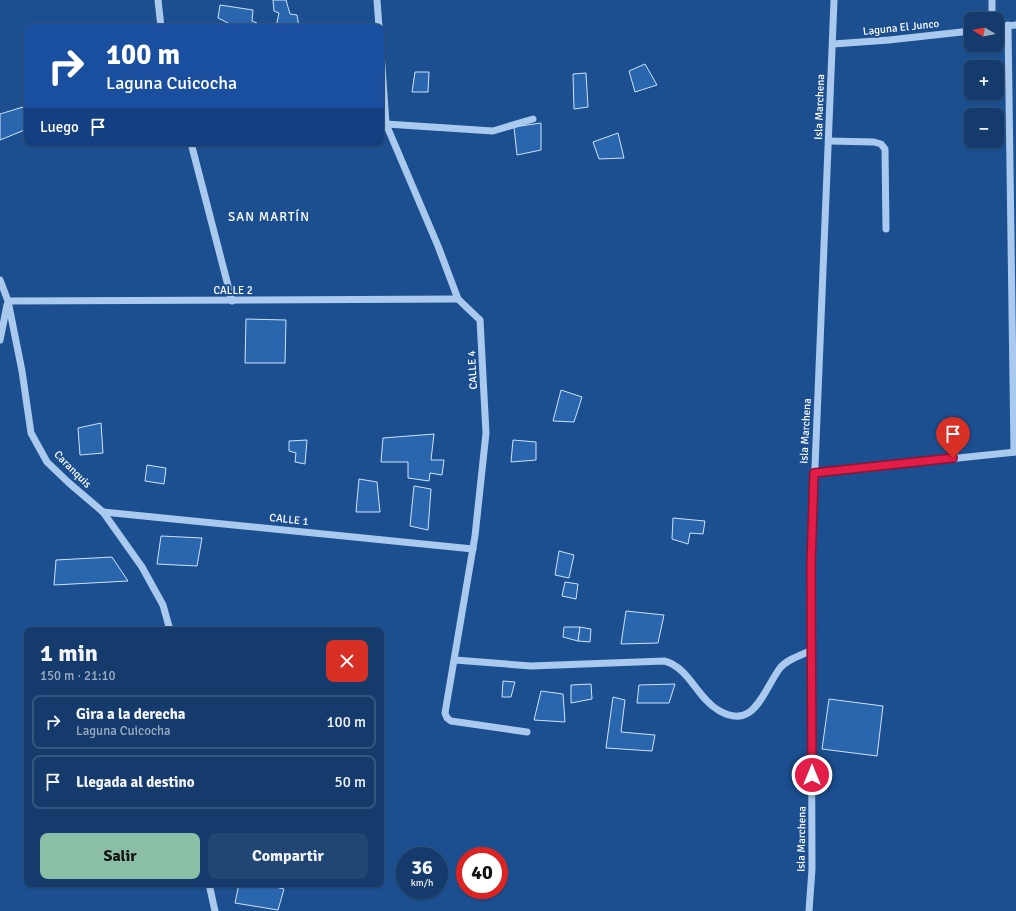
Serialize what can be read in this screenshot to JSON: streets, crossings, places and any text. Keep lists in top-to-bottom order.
{
  "streets": {
    "street": [
      "Laguna El Junco",
      "Isla Marchena",
      "CALLE 2",
      "CALLE 4",
      "Caranquis",
      "CALLE 1"
    ]
  },
  "crossings": [
    ["Laguna El Junco", "Isla Marchena"],
    ["CALLE 2", "CALLE 4"],
    ["CALLE 2", "Caranquis"],
    ["CALLE 4", "CALLE 1"],
    ["Caranquis", "CALLE 1"]
  ],
  "districts": ["SAN MARTÍN"],
  "north": "left",
  "page": {
    "map_buttons": ["+", "−"],
    "turn": ["100 m", "Laguna Cuicocha"],
    "then": "Luego",
    "heading": ["1 min", "150 m · 21:10"],
    "list": [
      {
        "name": "Gira a la derecha",
        "note": "Laguna Cuicocha",
        "value": "100 m"
      },
      {
        "name": "Llegada al destino",
        "value": "50 m"
      }
    ],
    "buttons": ["Salir", "Compartir"],
    "speed": "36 km/h",
    "limit": "40"
  }
}
